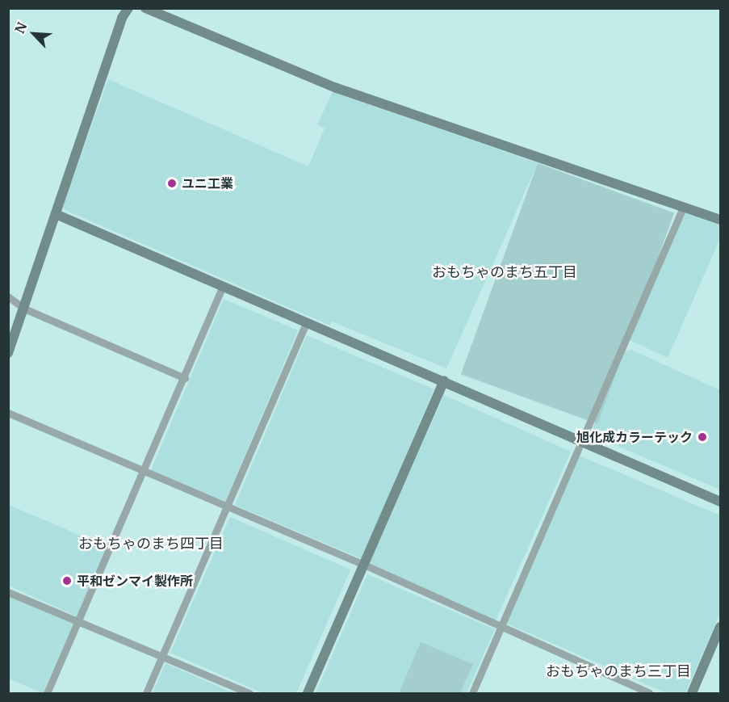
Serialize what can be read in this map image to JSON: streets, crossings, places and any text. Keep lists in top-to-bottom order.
{
  "districts": ["おもちゃのまち五丁目", "おもちゃのまち四丁目", "おもちゃのまち三丁目"],
  "places": ["ユニ工業", "旭化成カラーテック", "平和ゼンマイ製作所"],
  "north": "top left"
}
